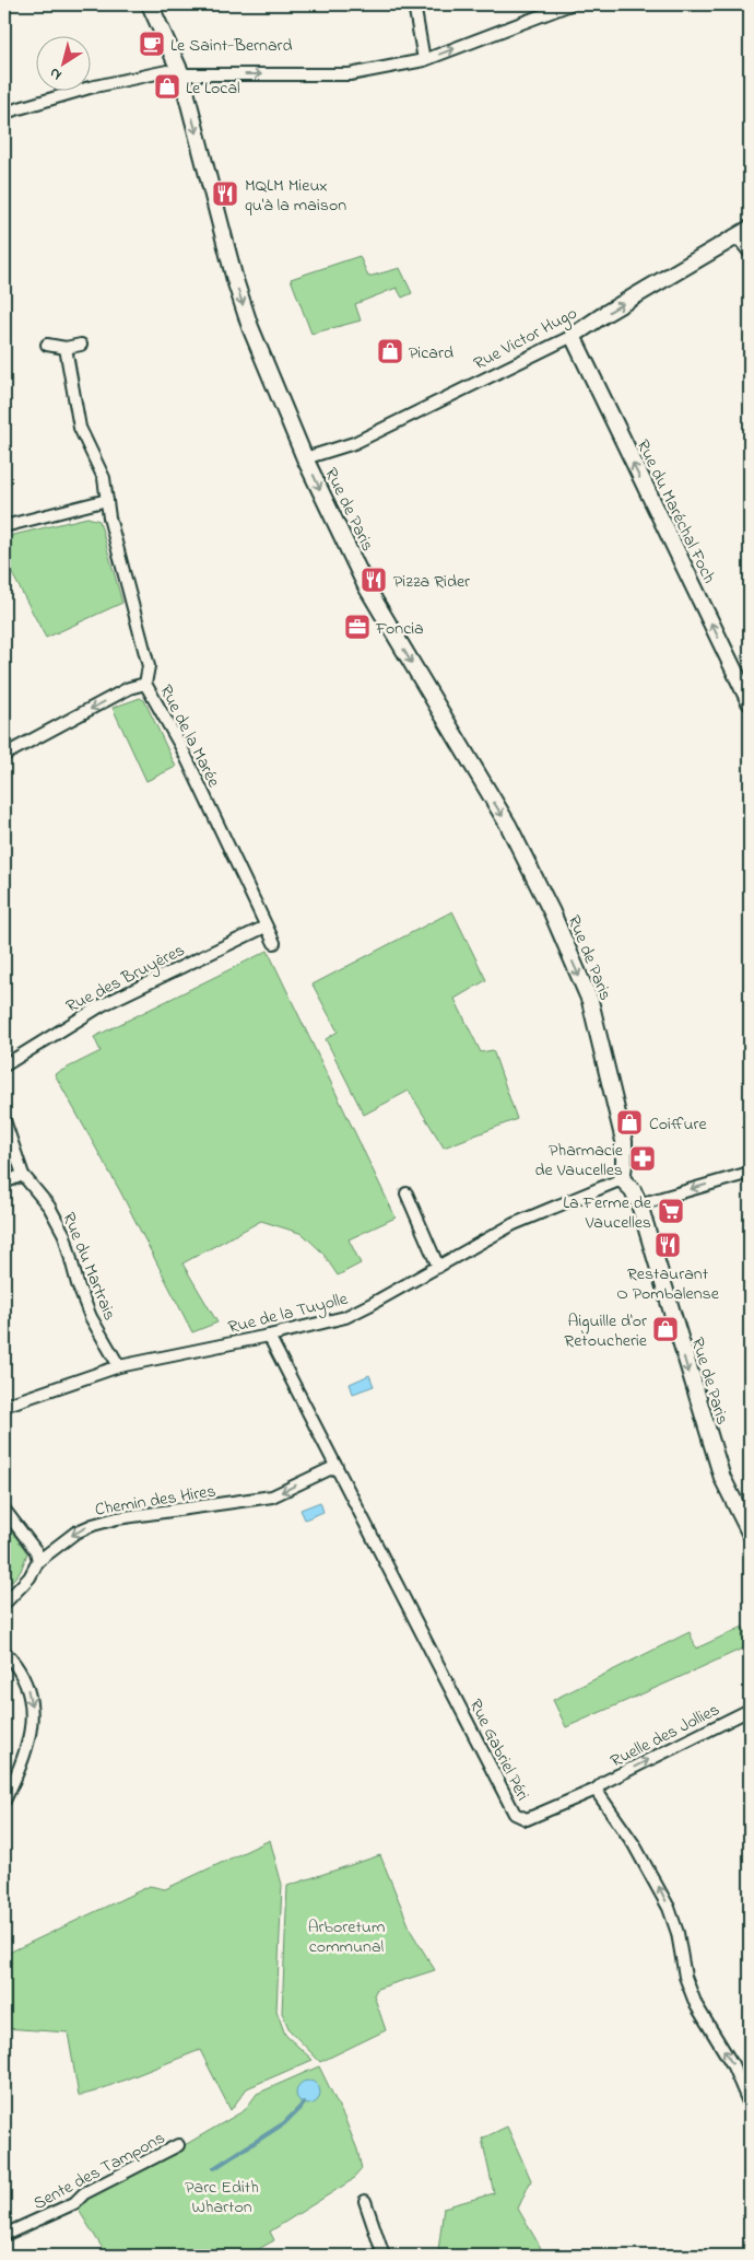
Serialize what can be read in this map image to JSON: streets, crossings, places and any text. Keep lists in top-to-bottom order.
{
  "streets": {
    "street": [
      "Rue Victor Hugo",
      "Rue de Paris",
      "Rue du Maréchal Foch",
      "Rue de la Marée",
      "Rue des Bruyères",
      "Rue du Martrais",
      "Rue de la Tuyolle",
      "Chemin des Hires",
      "Ruelle des Jollies",
      "Rue Gabriel Péri",
      "Sente des Tampons"
    ]
  },
  "crossings": [
    ["Rue Victor Hugo", "Rue de Paris"],
    ["Rue Victor Hugo", "Rue du Maréchal Foch"],
    ["Rue de Paris", "Rue de la Tuyolle"],
    ["Rue de la Marée", "Rue des Bruyères"],
    ["Rue du Martrais", "Rue de la Tuyolle"],
    ["Rue de la Tuyolle", "Rue Gabriel Péri"],
    ["Chemin des Hires", "Rue Gabriel Péri"],
    ["Ruelle des Jollies", "Rue Gabriel Péri"]
  ],
  "one_way": [
    "Rue Victor Hugo",
    "Rue de Paris",
    "Rue du Maréchal Foch",
    "Chemin des Hires",
    "Ruelle des Jollies"
  ],
  "parks": ["Arboretum communal", "Parc Edith Wharton"],
  "places": {
    "cafe": ["Le Saint-Bernard"],
    "shop": [
      "Le Local",
      "Picard",
      "Coiffure",
      "Aiguille d'or Retoucherie"
    ],
    "restaurant": ["MQLM Mieux qu'à la maison", "Pizza Rider", "Restaurant O Pombalense"],
    "office": ["Foncia"],
    "pharmacy": ["Pharmacie de Vaucelles"],
    "supermarket": ["La Ferme de Vaucelles"]
  },
  "north": "bottom left"
}
